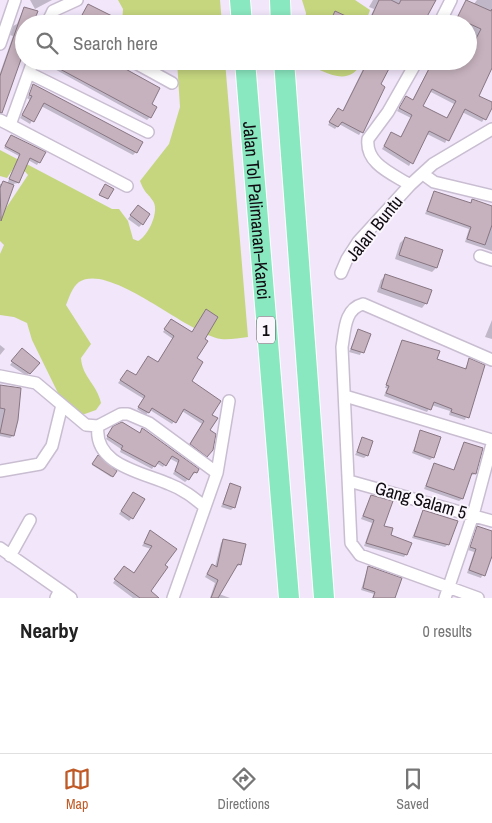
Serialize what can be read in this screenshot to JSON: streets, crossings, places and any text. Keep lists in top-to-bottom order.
{
  "streets": {
    "highway": ["Jalan Tol Palimanan–Kanci", "1"],
    "street": ["Jalan Buntu", "Gang Salam 5"]
  },
  "page": {
    "search": "Search here",
    "heading": ["Nearby", "0 results"],
    "nav": ["Map", "Directions", "Saved"]
  }
}
